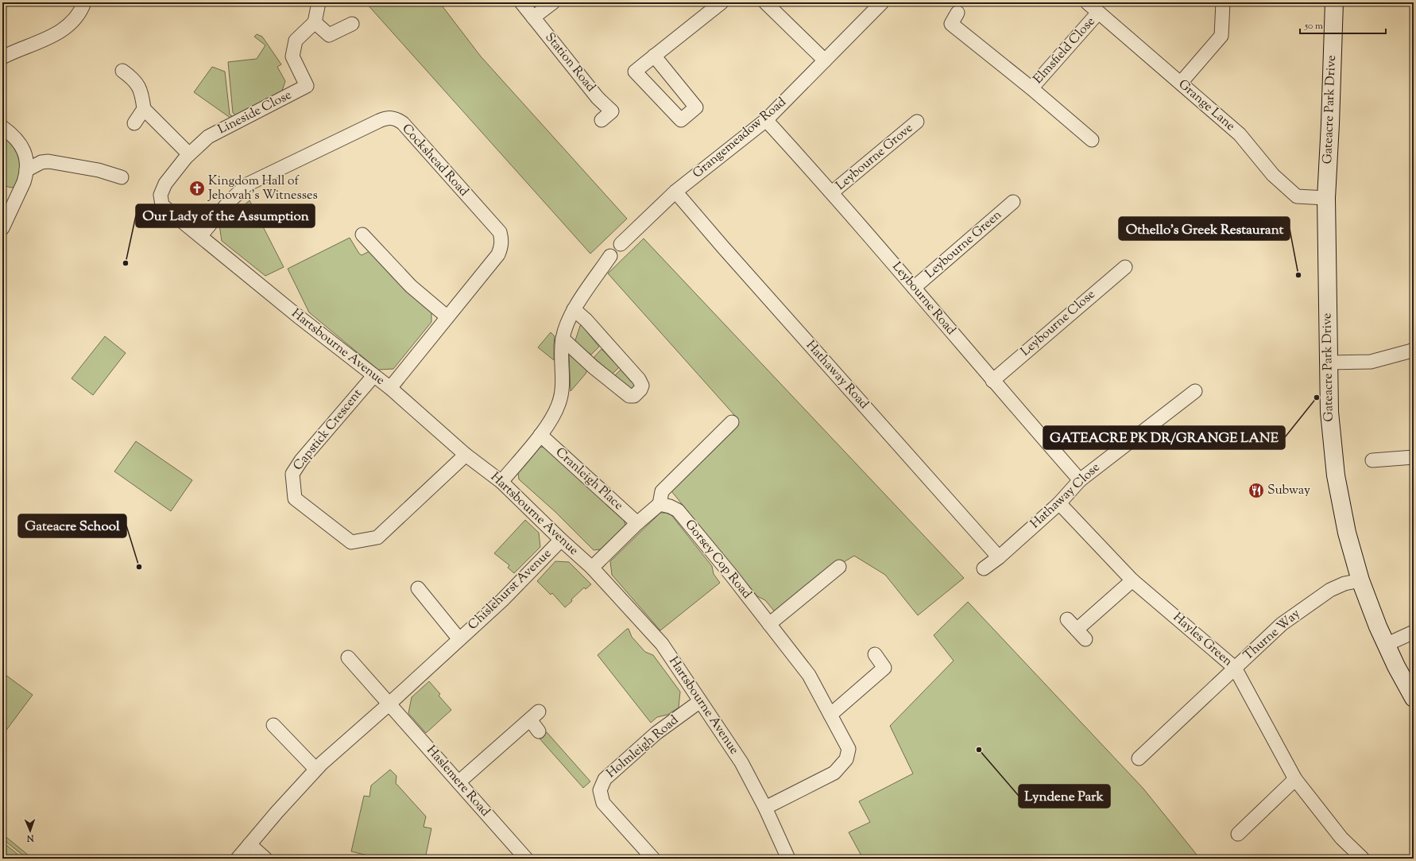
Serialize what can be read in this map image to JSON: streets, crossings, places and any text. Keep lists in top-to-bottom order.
{
  "streets": {
    "street": [
      "Elmsfield Close",
      "Station Road",
      "Grange Lane",
      "Gateacre Park Drive",
      "Lineside Close",
      "Grangemeadow Road",
      "Leybourne Grove",
      "Cockshead Road",
      "Leybourne Green",
      "Leybourne Road",
      "Leybourne Close",
      "Hartsbourne Avenue",
      "Hathaway Road",
      "Capstick Crescent",
      "Cranleigh Place",
      "Hathaway Close",
      "Gorsey Cop Road",
      "Chislehurst Avenue",
      "Thurne Way",
      "Hayles Green",
      "Holmleigh Road",
      "Haslemere Road"
    ]
  },
  "crossings": [
    ["Elmsfield Close", "Grange Lane"],
    ["Grange Lane", "Gateacre Park Drive"],
    ["Gateacre Park Drive", "Thurne Way"],
    ["Lineside Close", "Hartsbourne Avenue"],
    ["Grangemeadow Road", "Leybourne Road"],
    ["Grangemeadow Road", "Hathaway Road"],
    ["Leybourne Grove", "Leybourne Road"],
    ["Cockshead Road", "Hartsbourne Avenue"],
    ["Leybourne Green", "Leybourne Road"],
    ["Leybourne Road", "Leybourne Close"],
    ["Leybourne Road", "Hathaway Close"],
    ["Hartsbourne Avenue", "Capstick Crescent"],
    ["Hartsbourne Avenue", "Gorsey Cop Road"],
    ["Hartsbourne Avenue", "Chislehurst Avenue"],
    ["Hartsbourne Avenue", "Holmleigh Road"],
    ["Hathaway Road", "Hathaway Close"],
    ["Hathaway Close", "Hayles Green"],
    ["Chislehurst Avenue", "Haslemere Road"],
    ["Thurne Way", "Hayles Green"]
  ],
  "places": {
    "church": ["Kingdom Hall of Jehovah's Witnesses"],
    "other": [
      "Our Lady of the Assumption",
      "Othello's Greek Restaurant",
      "GATEACRE PK DR/GRANGE LANE",
      "Gateacre School",
      "Lyndene Park"
    ],
    "restaurant": ["Subway"]
  },
  "scale_bar": "50 m",
  "north": "bottom"
}
